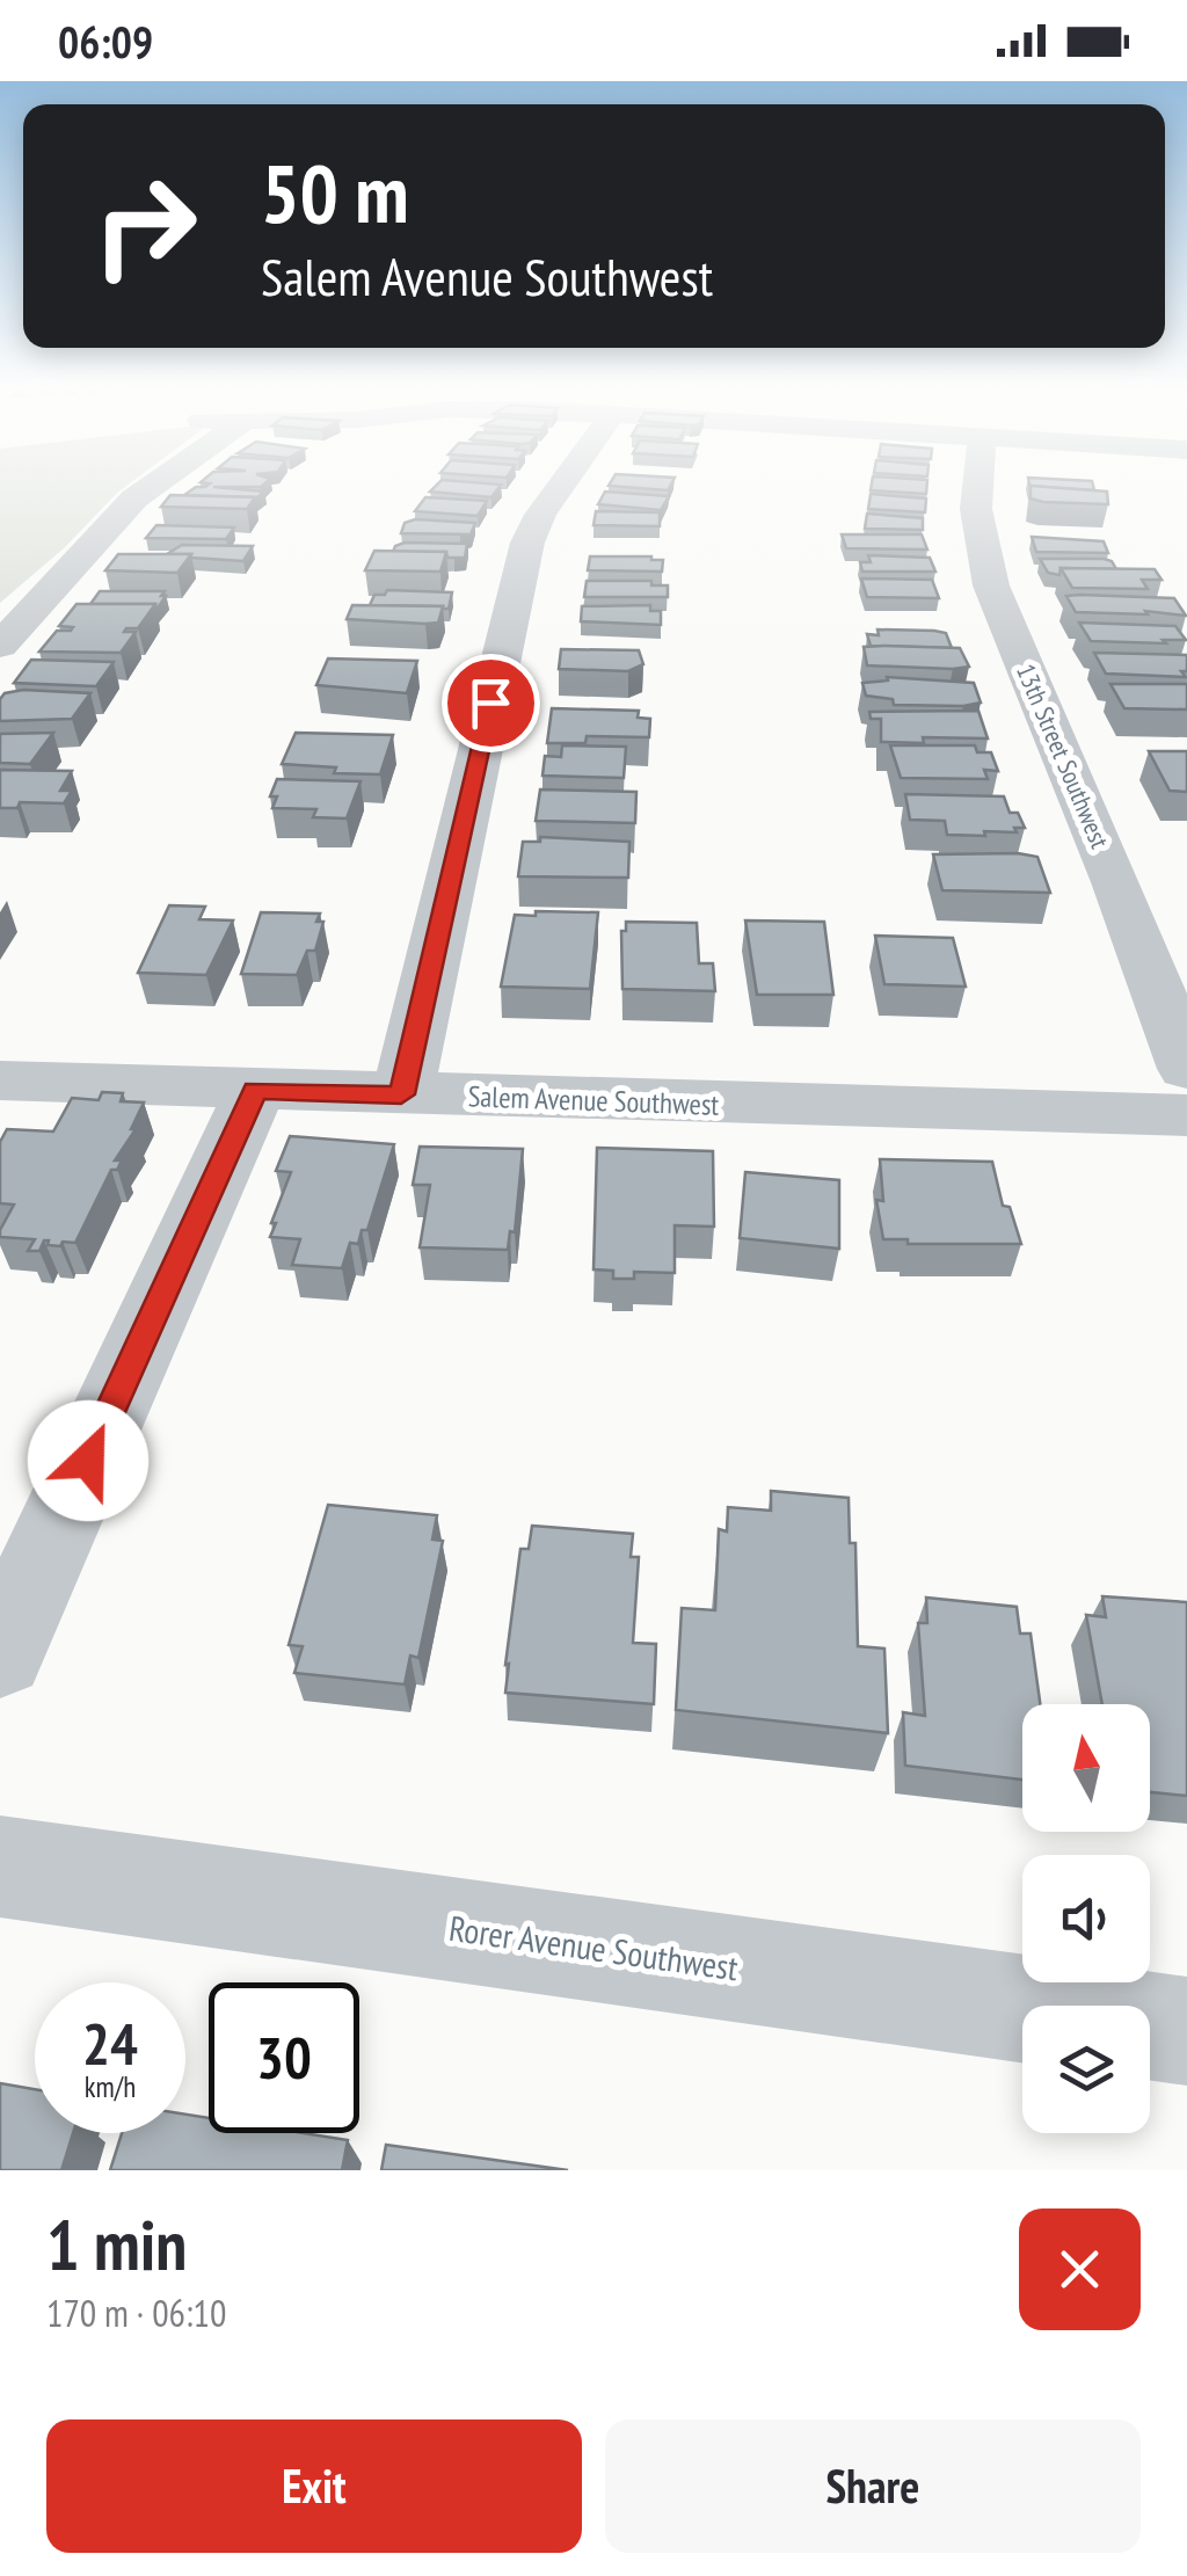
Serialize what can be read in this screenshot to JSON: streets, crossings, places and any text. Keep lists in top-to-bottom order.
{
  "streets": {
    "street": ["13th Street Southwest", "Salem Avenue Southwest", "Rorer Avenue Southwest"]
  },
  "north": "top",
  "page": {
    "status": "06:09",
    "turn": ["50 m", "Salem Avenue Southwest"],
    "speed": "24 km/h",
    "limit": "30",
    "heading": ["1 min", "170 m · 06:10"],
    "buttons": ["Exit", "Share"]
  }
}
